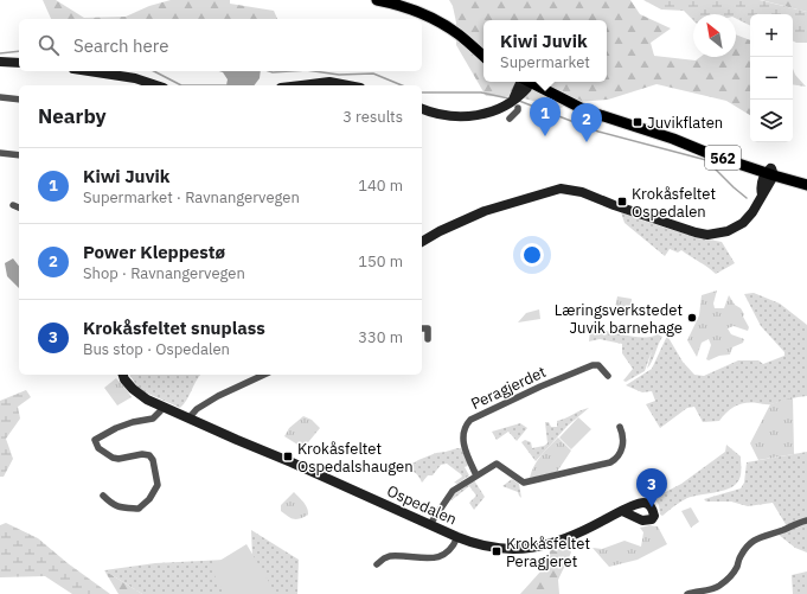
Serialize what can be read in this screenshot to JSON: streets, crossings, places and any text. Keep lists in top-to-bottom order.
{
  "streets": {
    "main road": ["562"],
    "street": ["Peragjerdet", "Ospedalen"]
  },
  "places": {
    "transit": [
      "Juvikflaten",
      "Krokåsfeltet Ospedalen",
      "Krokåsfeltet Ospedalshaugen",
      "Krokåsfeltet Peragjeret"
    ],
    "other": ["Læringsverkstedet Juvik barnehage"]
  },
  "north": "top left",
  "page": {
    "map_buttons": ["+", "−"],
    "search": "Search here",
    "popup": ["Kiwi Juvik", "Supermarket"],
    "heading": ["Nearby", "3 results"],
    "pins": ["1", "2", "3"],
    "list": [
      {
        "mark": "1",
        "name": "Kiwi Juvik",
        "note": "Supermarket · Ravnangervegen",
        "value": "140 m"
      },
      {
        "mark": "2",
        "name": "Power Kleppestø",
        "note": "Shop · Ravnangervegen",
        "value": "150 m"
      },
      {
        "mark": "3",
        "name": "Krokåsfeltet snuplass",
        "note": "Bus stop · Ospedalen",
        "value": "330 m"
      }
    ]
  }
}
